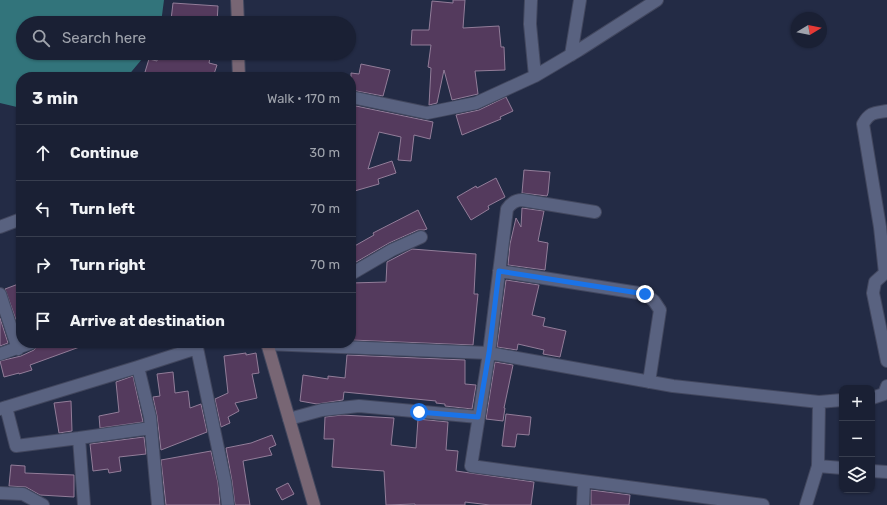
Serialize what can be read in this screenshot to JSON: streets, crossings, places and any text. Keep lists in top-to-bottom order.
{
  "north": "right",
  "page": {
    "search": "Search here",
    "heading": ["3 min", "Walk · 170 m"],
    "list": [
      ["Continue", "30 m"],
      ["Turn left", "70 m"],
      ["Turn right", "70 m"],
      "Arrive at destination"
    ],
    "map_buttons": ["+", "−"]
  }
}
